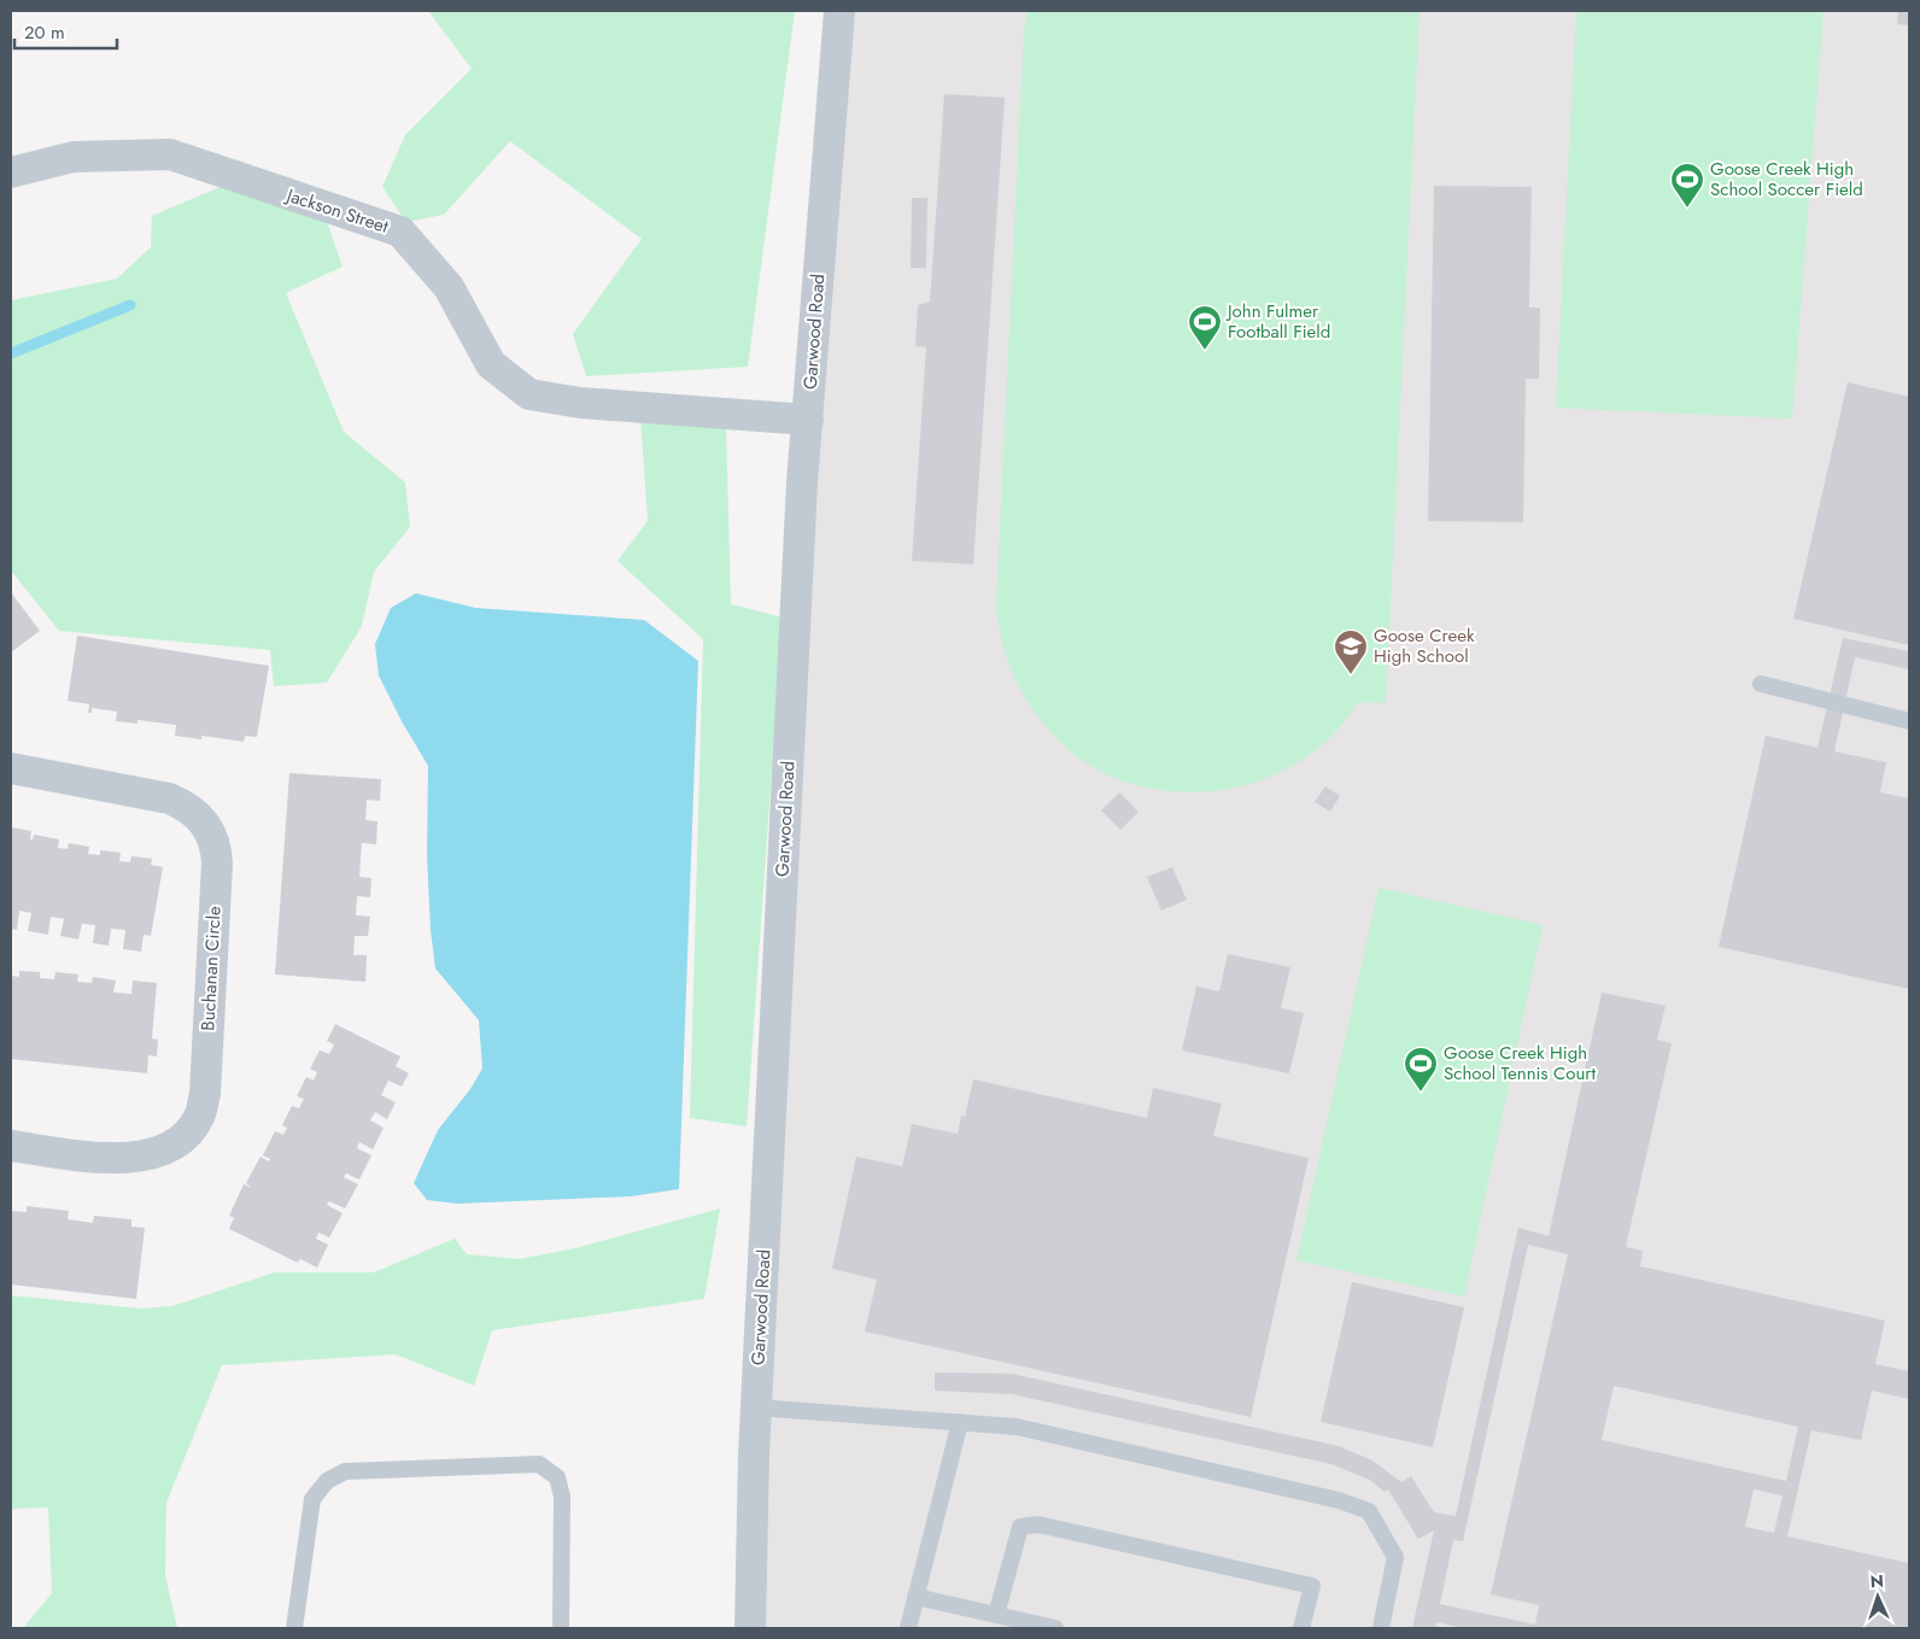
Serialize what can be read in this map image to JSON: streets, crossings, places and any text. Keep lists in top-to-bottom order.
{
  "streets": {
    "street": ["Jackson Street", "Garwood Road", "Buchanan Circle"]
  },
  "crossings": [
    ["Jackson Street", "Garwood Road"]
  ],
  "places": {
    "sports": ["Goose Creek High School Soccer Field", "John Fulmer Football Field", "Goose Creek High School Tennis Court"],
    "school or university": ["Goose Creek High School"]
  },
  "scale_bar": "20 m",
  "north": "top"
}
